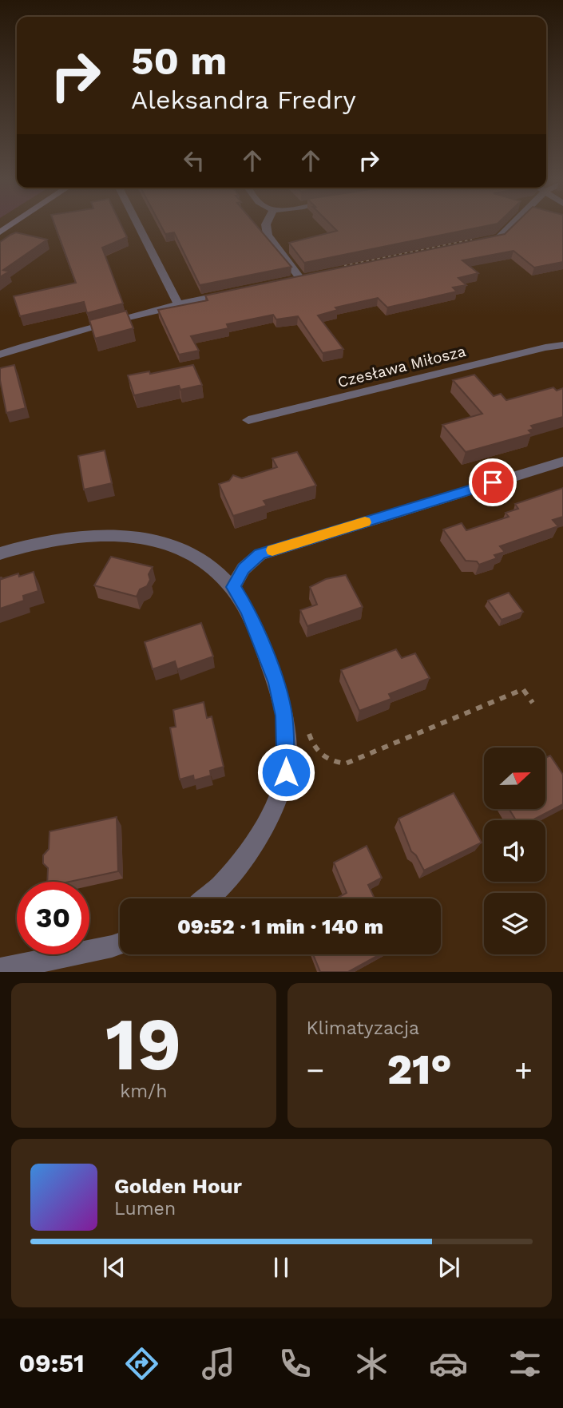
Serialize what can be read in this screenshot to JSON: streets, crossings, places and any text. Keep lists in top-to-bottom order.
{
  "streets": {
    "street": ["Czesława Miłosza"]
  },
  "north": "right",
  "page": {
    "turn": ["50 m", "Aleksandra Fredry"],
    "limit": "30",
    "trip": "09:52 · 1 min · 140 m",
    "tile": [
      ["19", "km/h"],
      "Klimatyzacja"
    ],
    "heat": ["−", "21°", "+"],
    "song": ["Golden Hour", "Lumen"],
    "tabs": "09:51"
  }
}
